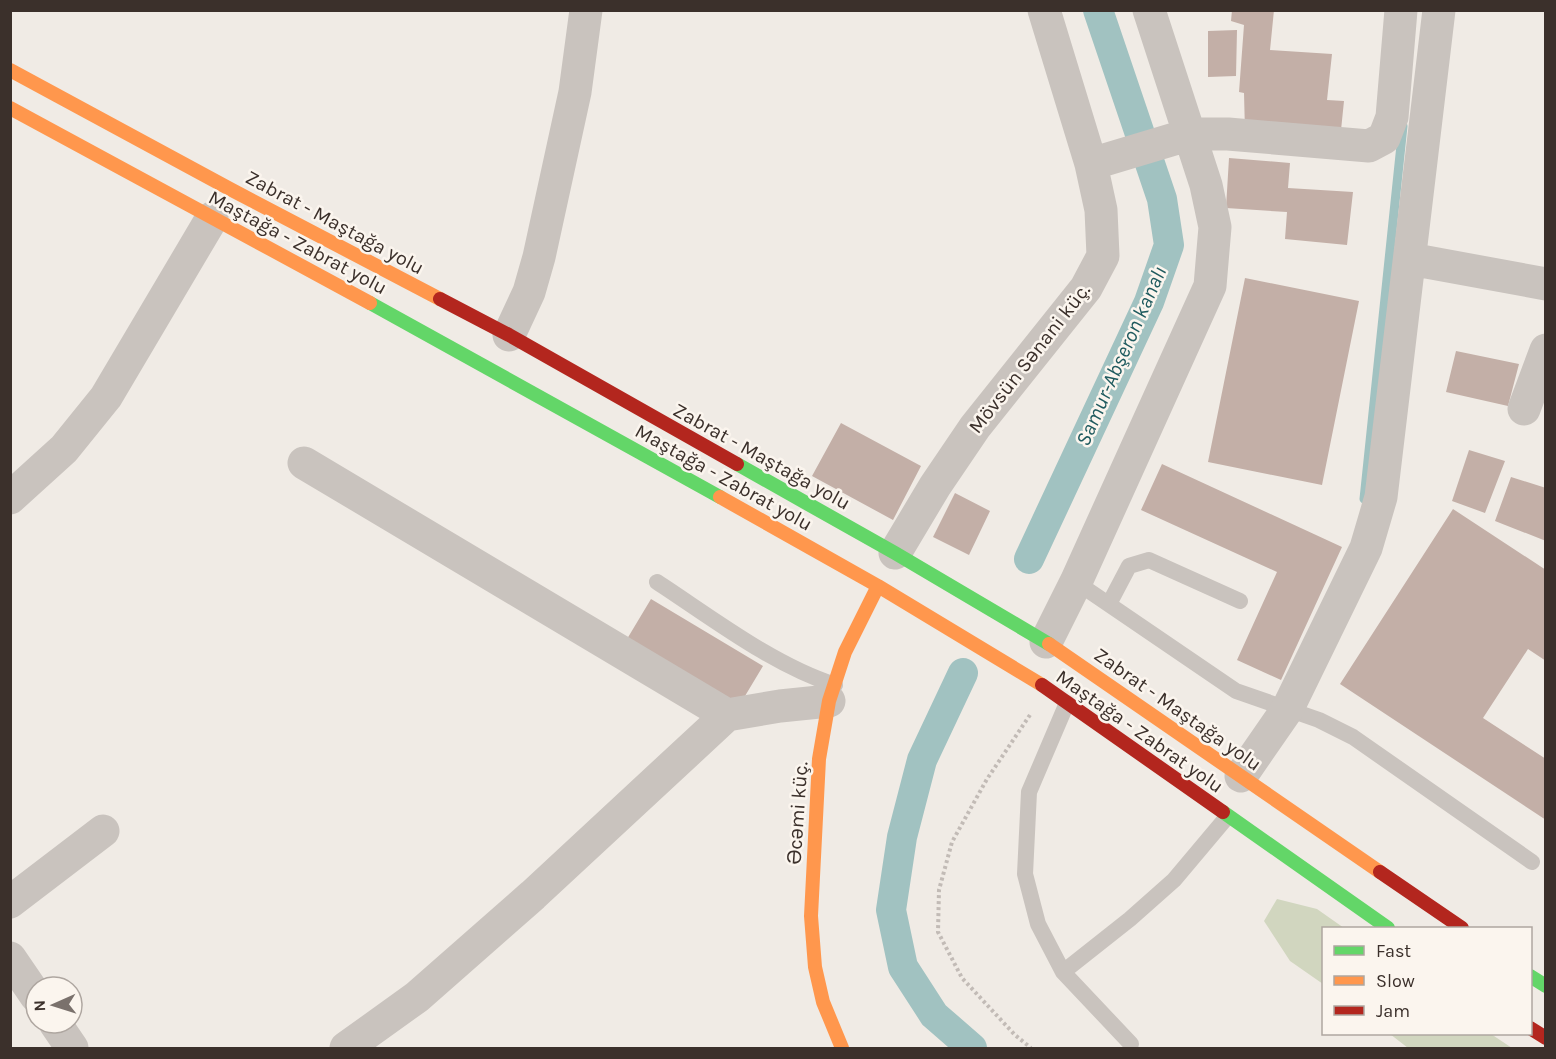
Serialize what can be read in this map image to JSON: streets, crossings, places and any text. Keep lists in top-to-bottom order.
{
  "streets": {
    "main road": ["Zabrat - Maştağa yolu", "Maştağa - Zabrat yolu", "Əcəmi küç."],
    "street": ["Mövsün Sənani küç."]
  },
  "crossings": [
    ["Zabrat - Maştağa yolu", "Maştağa - Zabrat yolu"],
    ["Zabrat - Maştağa yolu", "Mövsün Sənani küç."],
    ["Zabrat - Maştağa yolu", "Əcəmi küç."],
    ["Maştağa - Zabrat yolu", "Mövsün Sənani küç."],
    ["Maştağa - Zabrat yolu", "Əcəmi küç."],
    ["Mövsün Sənani küç.", "Əcəmi küç."]
  ],
  "water": ["Samur-Abşeron kanalı"],
  "legend": ["Fast", "Slow", "Jam"],
  "north": "left"
}
